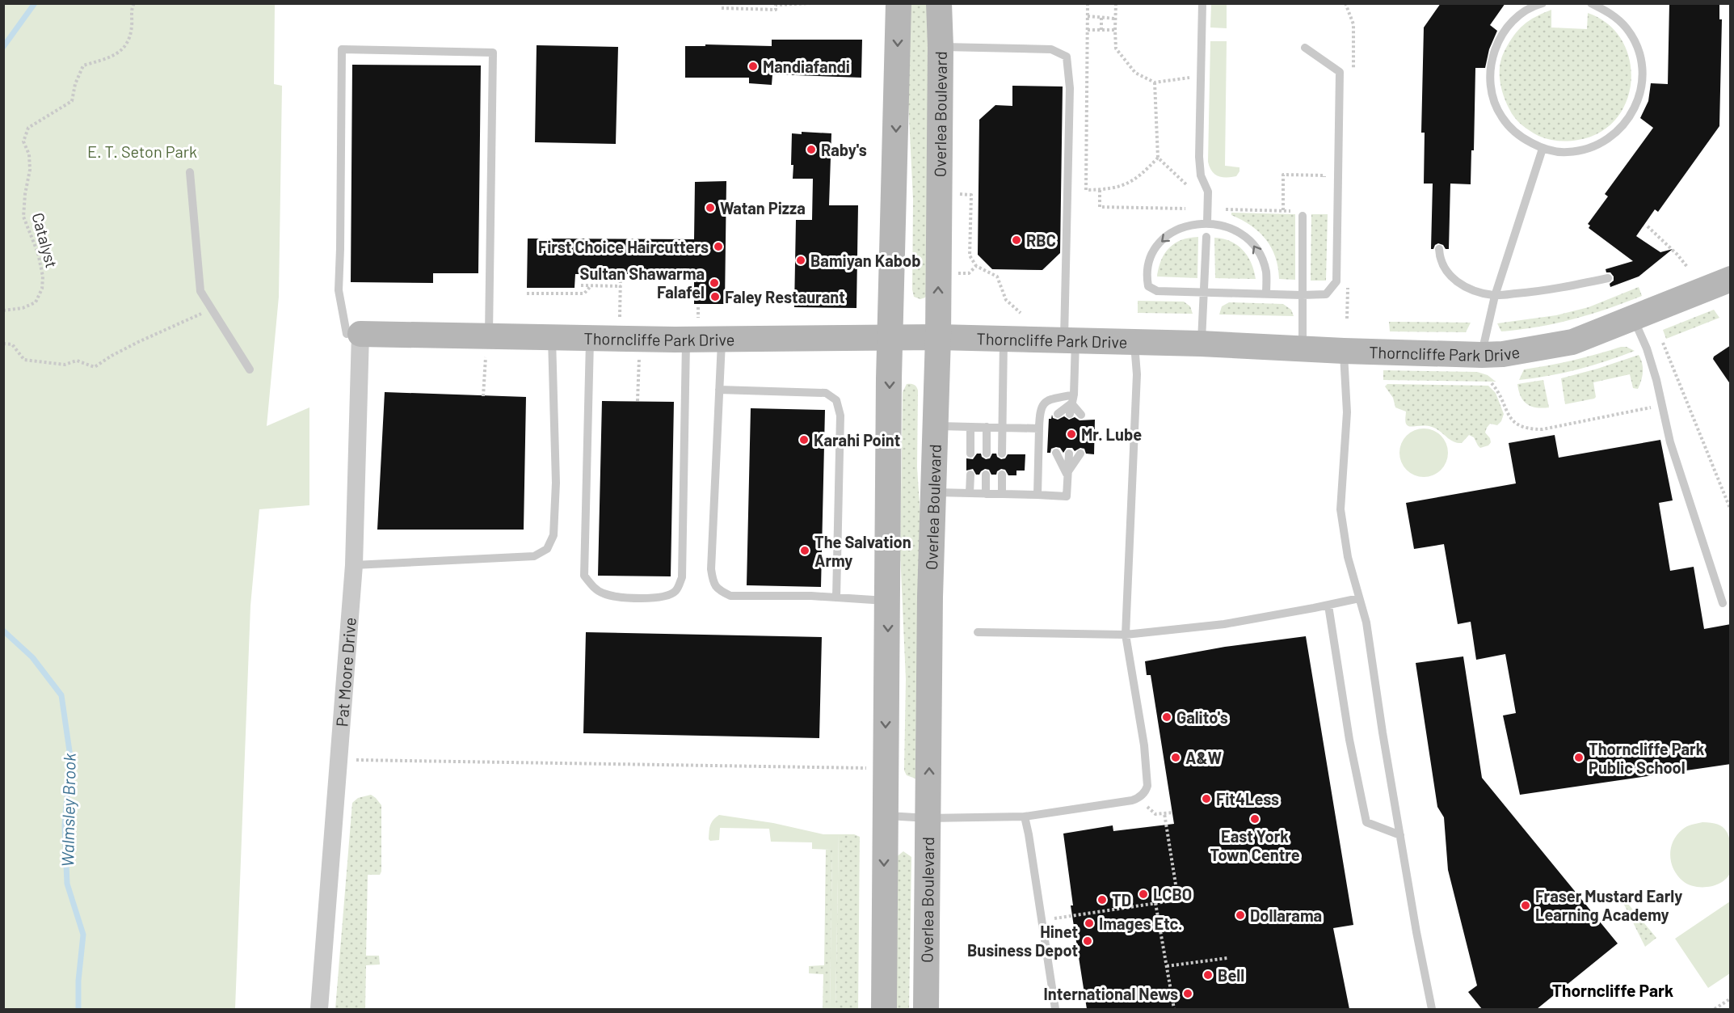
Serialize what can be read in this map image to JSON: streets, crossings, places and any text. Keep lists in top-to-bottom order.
{
  "streets": {
    "main road": ["Overlea Boulevard", "Thorncliffe Park Drive"],
    "street": ["Pat Moore Drive"],
    "path": ["Catalyst"]
  },
  "crossings": [
    ["Overlea Boulevard", "Thorncliffe Park Drive"],
    ["Thorncliffe Park Drive", "Pat Moore Drive"]
  ],
  "districts": ["Thorncliffe Park"],
  "water": ["Walmsley Brook"],
  "parks": ["E. T. Seton Park"],
  "places": [
    "Mandiafandi",
    "Raby's",
    "Watan Pizza",
    "RBC",
    "First Choice Haircutters",
    "Bamiyan Kabob",
    "Sultan Shawarma Falafel",
    "Faley Restaurant",
    "Mr. Lube",
    "Karahi Point",
    "The Salvation Army",
    "Galito's",
    "A&W",
    "Thorncliffe Park Public School",
    "Fit4Less",
    "East York Town Centre",
    "LCBO",
    "TD",
    "Fraser Mustard Early Learning Academy",
    "Dollarama",
    "Images Etc.",
    "Hinet Business Depot",
    "Bell",
    "International News"
  ]
}
